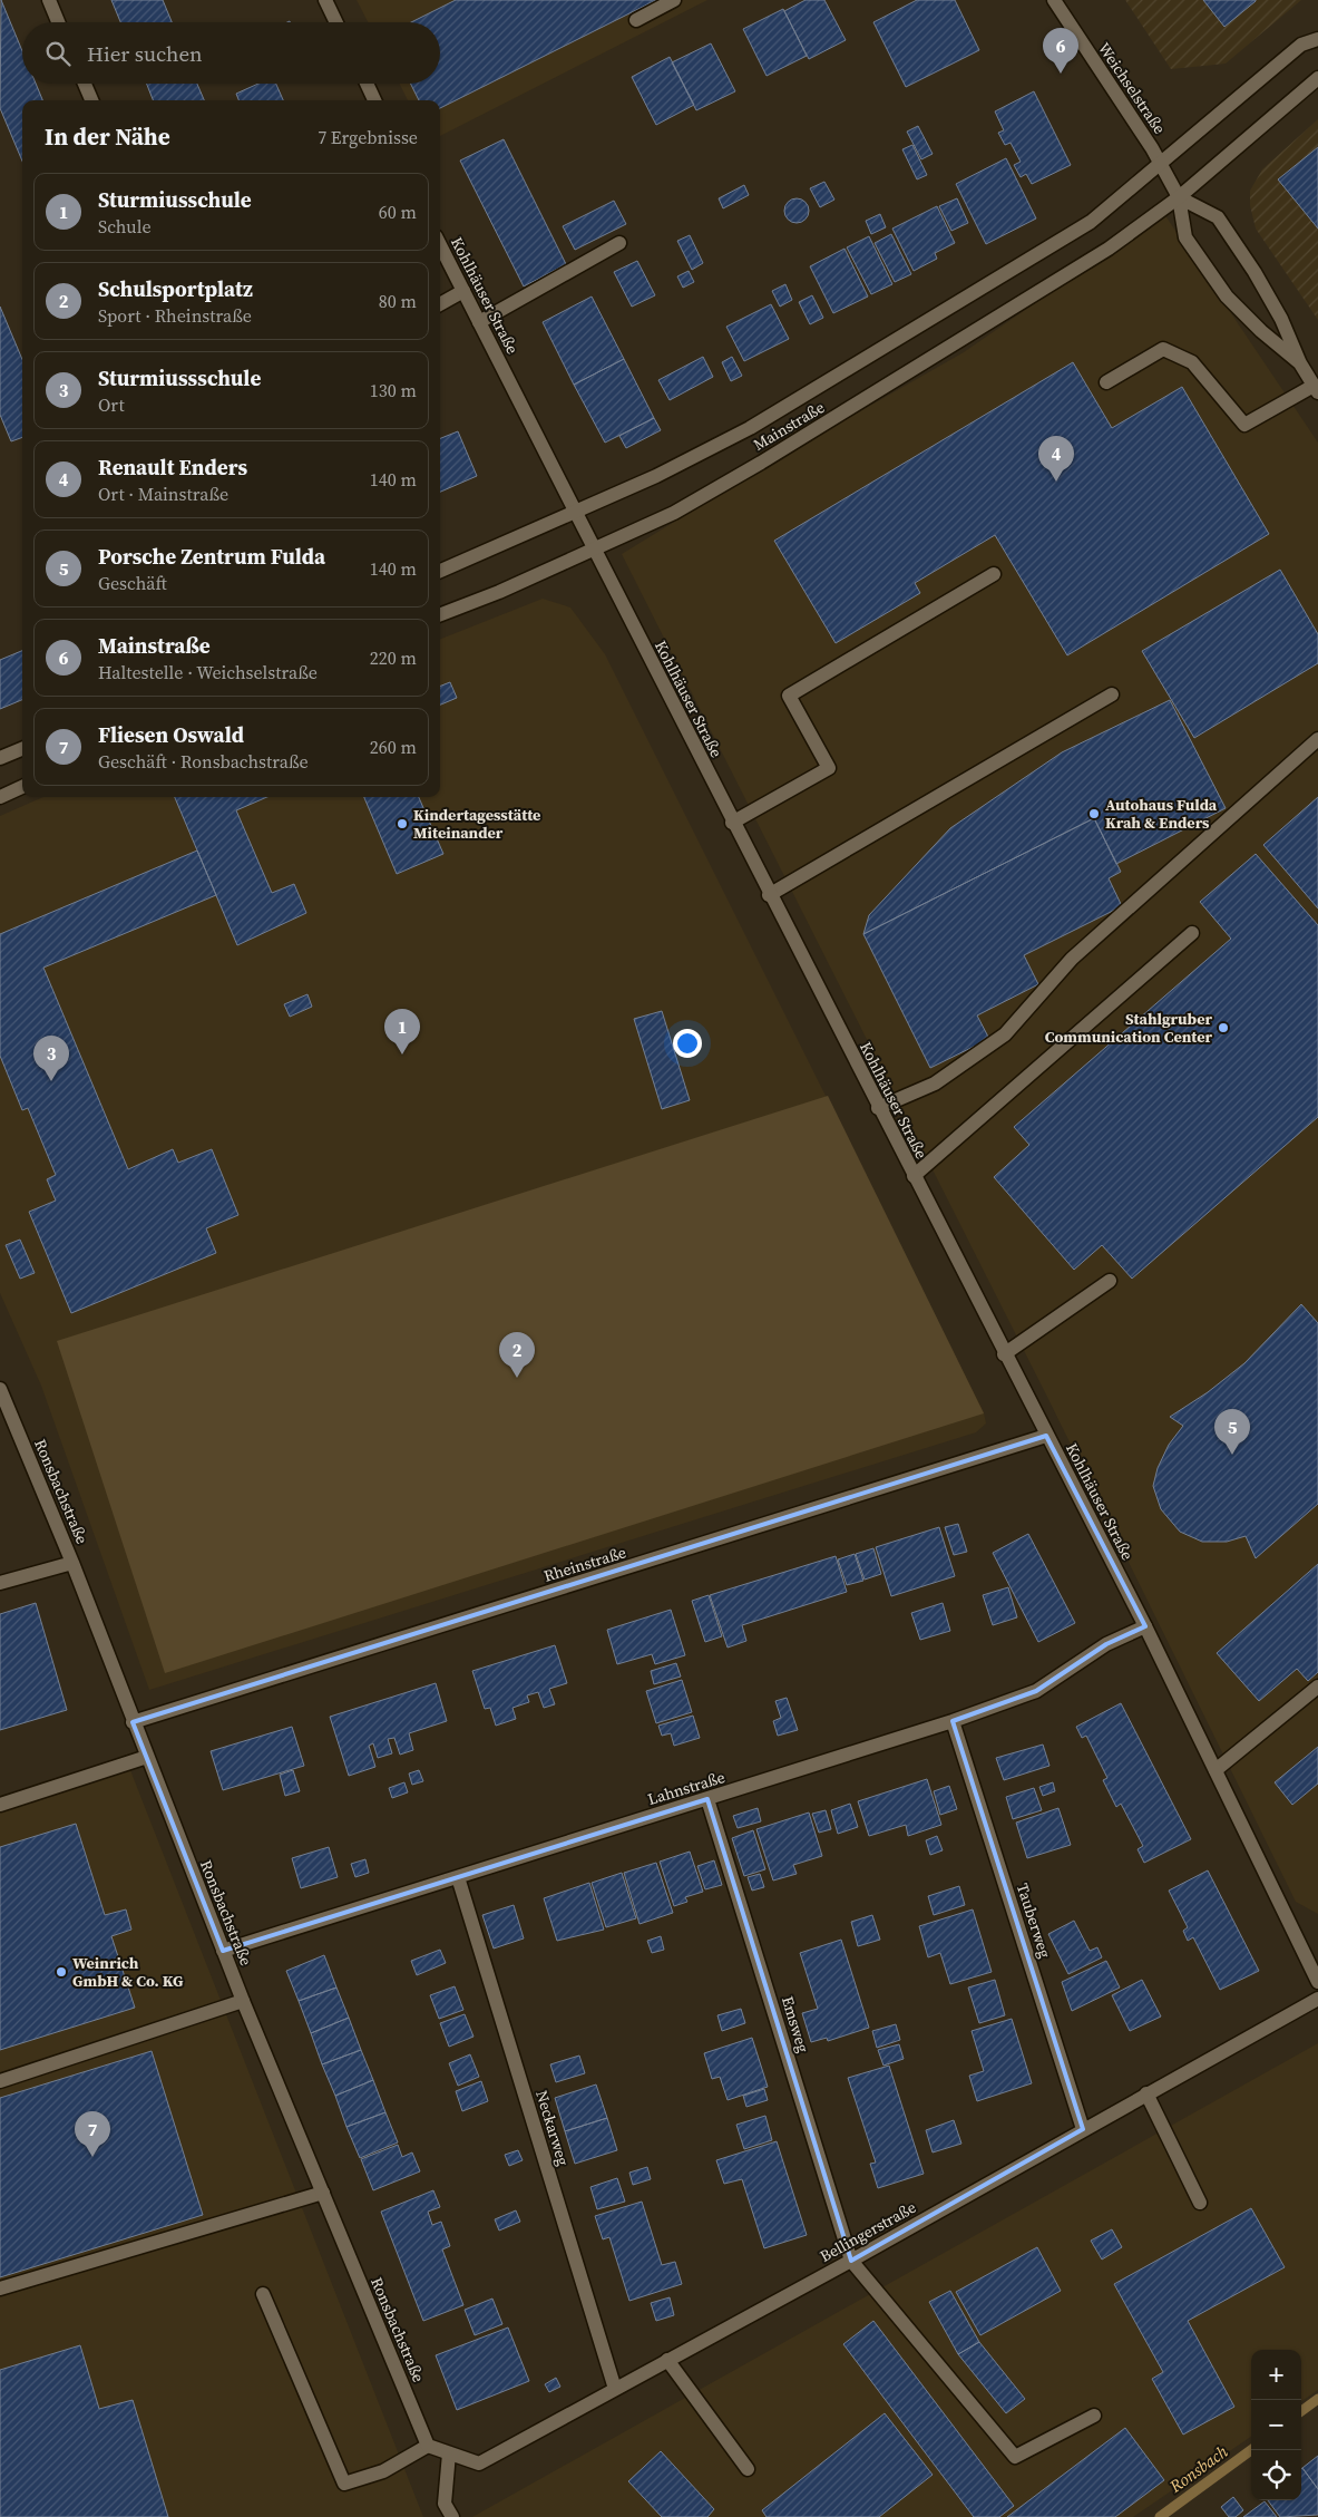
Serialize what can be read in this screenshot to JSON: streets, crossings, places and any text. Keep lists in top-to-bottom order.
{
  "streets": {
    "street": [
      "Weichselstraße",
      "Kohlhäuser Straße",
      "Mainstraße",
      "Ronsbachstraße",
      "Rheinstraße",
      "Lahnstraße",
      "Tauberweg",
      "Emsweg",
      "Neckarweg",
      "Bellingerstraße"
    ]
  },
  "crossings": [
    ["Weichselstraße", "Mainstraße"],
    ["Kohlhäuser Straße", "Mainstraße"],
    ["Kohlhäuser Straße", "Rheinstraße"],
    ["Kohlhäuser Straße", "Lahnstraße"],
    ["Ronsbachstraße", "Rheinstraße"],
    ["Ronsbachstraße", "Lahnstraße"],
    ["Ronsbachstraße", "Bellingerstraße"],
    ["Lahnstraße", "Tauberweg"],
    ["Lahnstraße", "Emsweg"],
    ["Lahnstraße", "Neckarweg"],
    ["Tauberweg", "Bellingerstraße"],
    ["Emsweg", "Bellingerstraße"],
    ["Neckarweg", "Bellingerstraße"]
  ],
  "water": ["Ronsbach"],
  "places": [
    "Autohaus Fulda Krah & Enders",
    "Kindertagesstätte Miteinander",
    "Stahlgruber Communication Center",
    "Weinrich GmbH & Co. KG"
  ],
  "page": {
    "search": "Hier suchen",
    "pins": [
      "6",
      "4",
      "1",
      "3",
      "2",
      "5",
      "7"
    ],
    "heading": ["In der Nähe", "7 Ergebnisse"],
    "list": [
      {
        "mark": "1",
        "name": "Sturmiusschule",
        "note": "Schule",
        "value": "60 m"
      },
      {
        "mark": "2",
        "name": "Schulsportplatz",
        "note": "Sport · Rheinstraße",
        "value": "80 m"
      },
      {
        "mark": "3",
        "name": "Sturmiussschule",
        "note": "Ort",
        "value": "130 m"
      },
      {
        "mark": "4",
        "name": "Renault Enders",
        "note": "Ort · Mainstraße",
        "value": "140 m"
      },
      {
        "mark": "5",
        "name": "Porsche Zentrum Fulda",
        "note": "Geschäft",
        "value": "140 m"
      },
      {
        "mark": "6",
        "name": "Mainstraße",
        "note": "Haltestelle · Weichselstraße",
        "value": "220 m"
      },
      {
        "mark": "7",
        "name": "Fliesen Oswald",
        "note": "Geschäft · Ronsbachstraße",
        "value": "260 m"
      }
    ],
    "map_buttons": ["+", "−"]
  }
}
